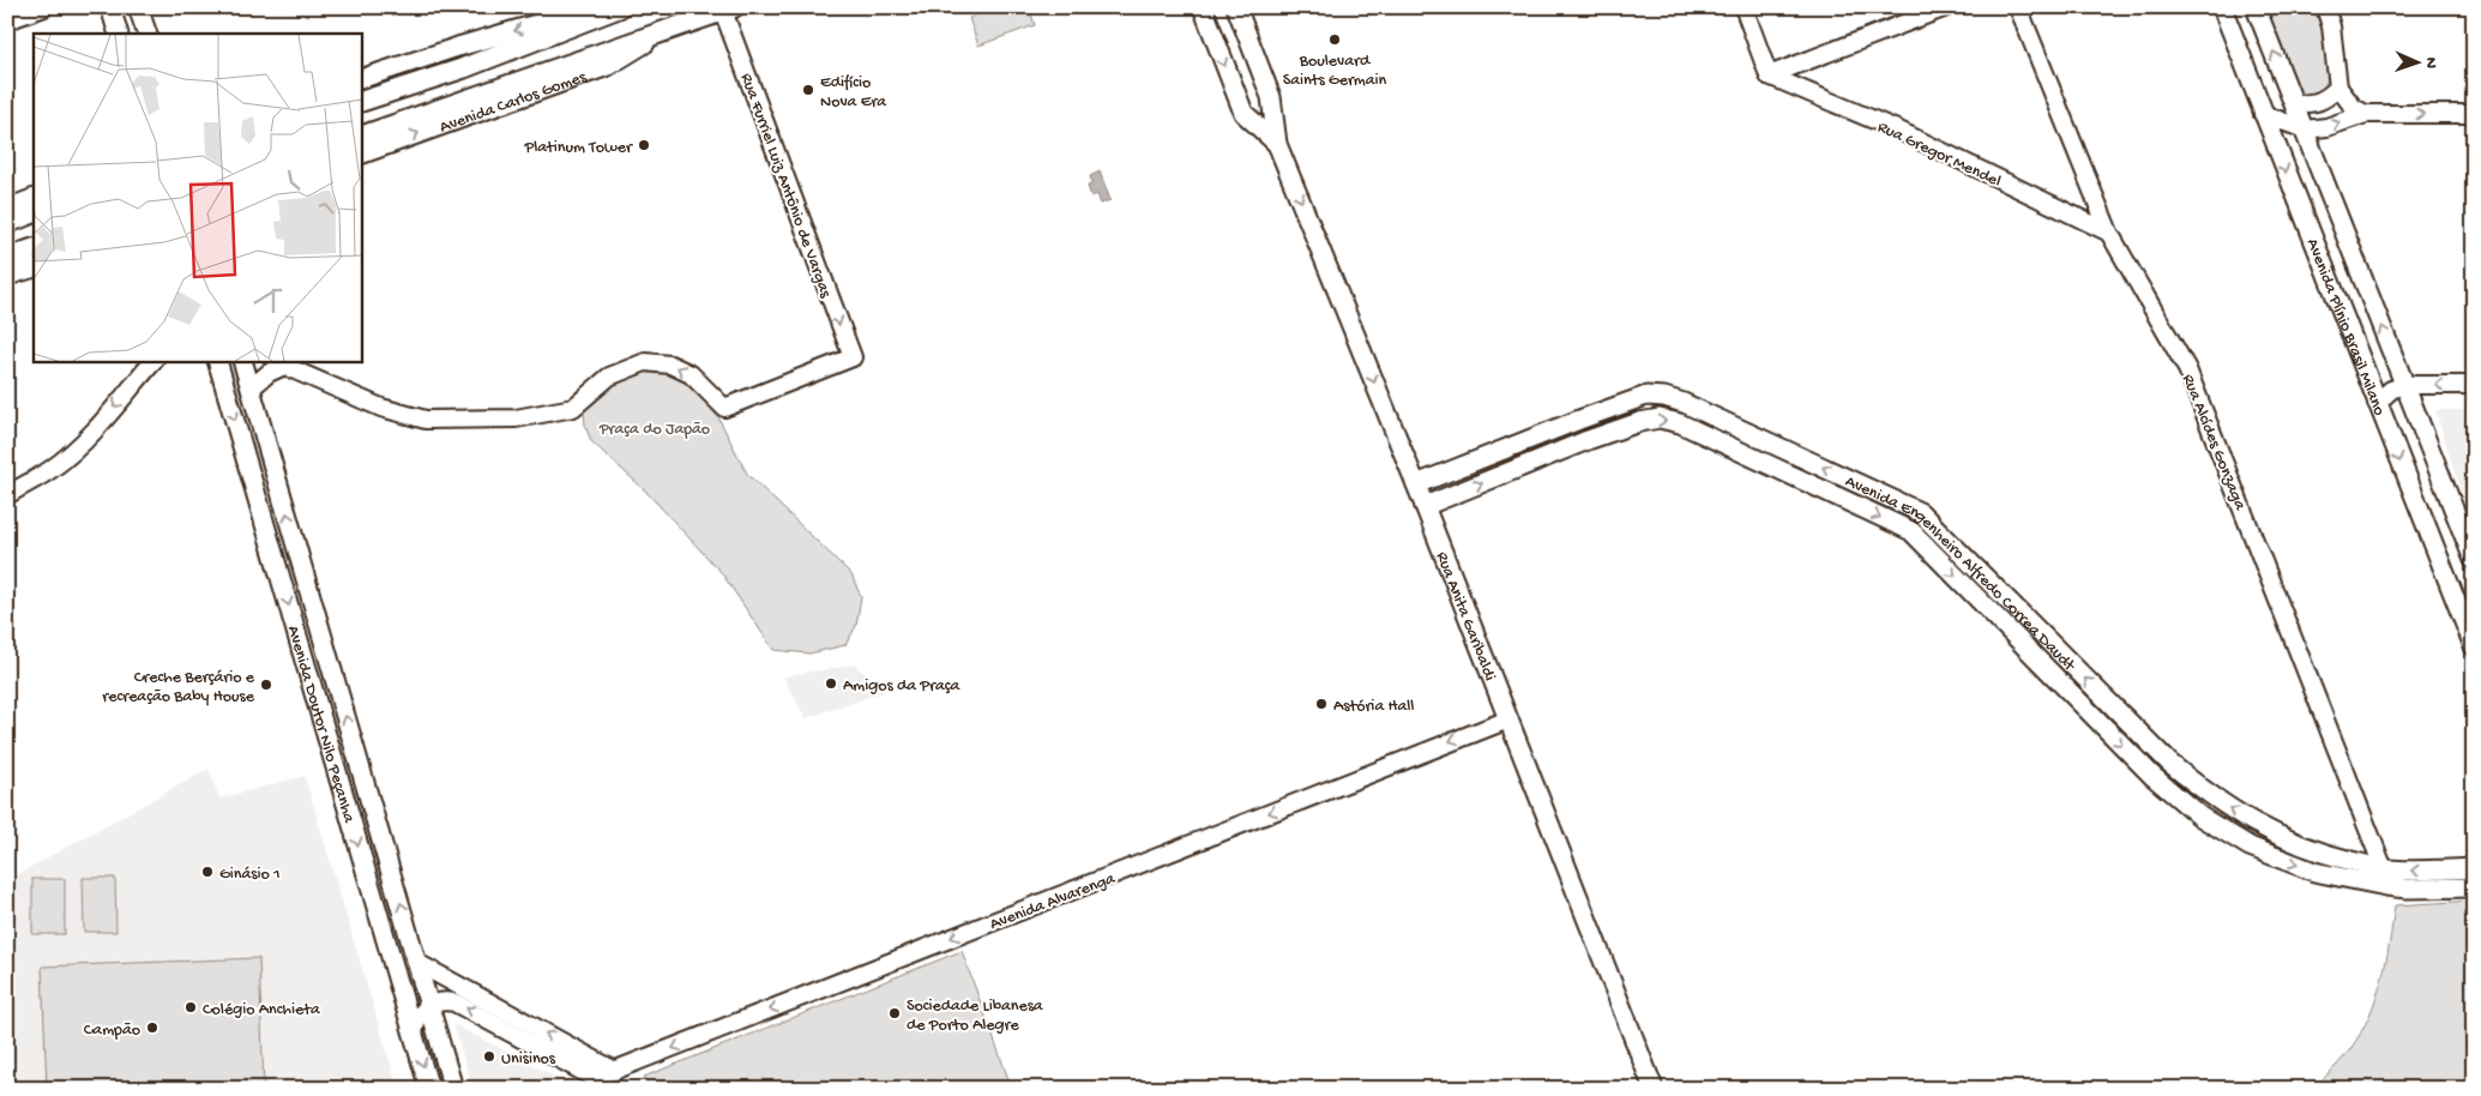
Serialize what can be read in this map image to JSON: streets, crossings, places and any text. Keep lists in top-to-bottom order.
{
  "streets": {
    "main road": [
      "Avenida Carlos Gomes",
      "Avenida Plínio Brasil Milano",
      "Avenida Engenheiro Alfredo Correa Daudt",
      "Rua Anita Garibaldi",
      "Avenida Doutor Nilo Peçanha"
    ],
    "street": [
      "Rua Gregor Mendel",
      "Rua Furriel Luiz Antônio de Vargas",
      "Rua Alcídes Gonzaga",
      "Avenida Alvarenga"
    ]
  },
  "crossings": [
    ["Avenida Carlos Gomes", "Rua Furriel Luiz Antônio de Vargas"],
    ["Rua Gregor Mendel", "Rua Alcídes Gonzaga"],
    ["Rua Alcídes Gonzaga", "Avenida Engenheiro Alfredo Correa Daudt"],
    ["Avenida Engenheiro Alfredo Correa Daudt", "Rua Anita Garibaldi"],
    ["Rua Anita Garibaldi", "Avenida Alvarenga"]
  ],
  "one_way": ["Avenida Alvarenga"],
  "parks": ["Praça do Japão"],
  "places": [
    "Boulevard Saints Germain",
    "Edifício Nova Era",
    "Platinum Tower",
    "Amigos da Praça",
    "Creche Berçário e recreação Baby House",
    "Astória Hall",
    "Ginásio 1",
    "Colégio Anchieta",
    "Sociedade Libanesa de Porto Alegre",
    "Campão",
    "Unisinos"
  ],
  "north": "right"
}
